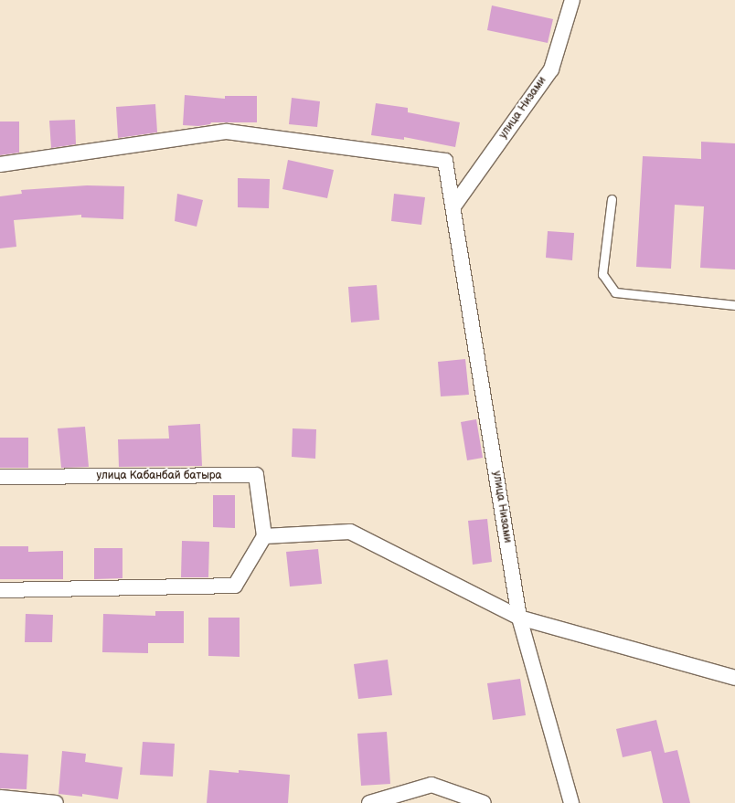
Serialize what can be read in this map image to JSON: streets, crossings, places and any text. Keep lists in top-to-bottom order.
{
  "streets": {
    "street": ["улица Низами", "улица Кабанбай батыра"]
  }
}
